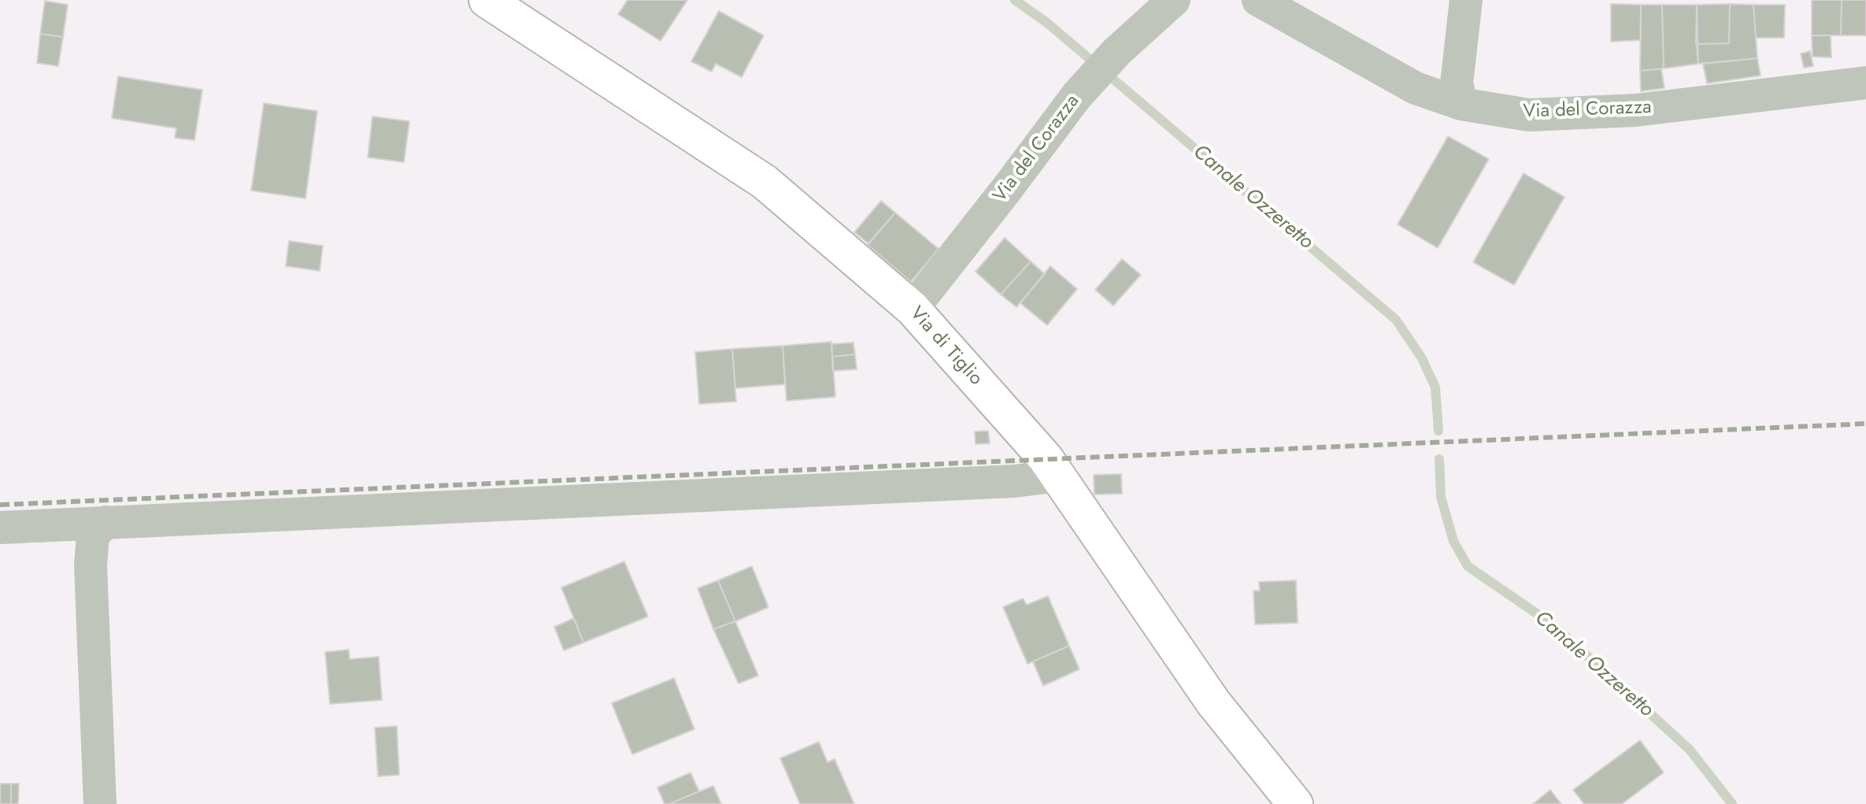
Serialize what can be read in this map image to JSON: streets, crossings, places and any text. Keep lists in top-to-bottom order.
{
  "streets": {
    "main road": ["Via di Tiglio"],
    "street": ["Via del Corazza"]
  },
  "crossings": [
    ["Via del Corazza", "Via di Tiglio"]
  ],
  "water": ["Canale Ozzeretto"]
}
